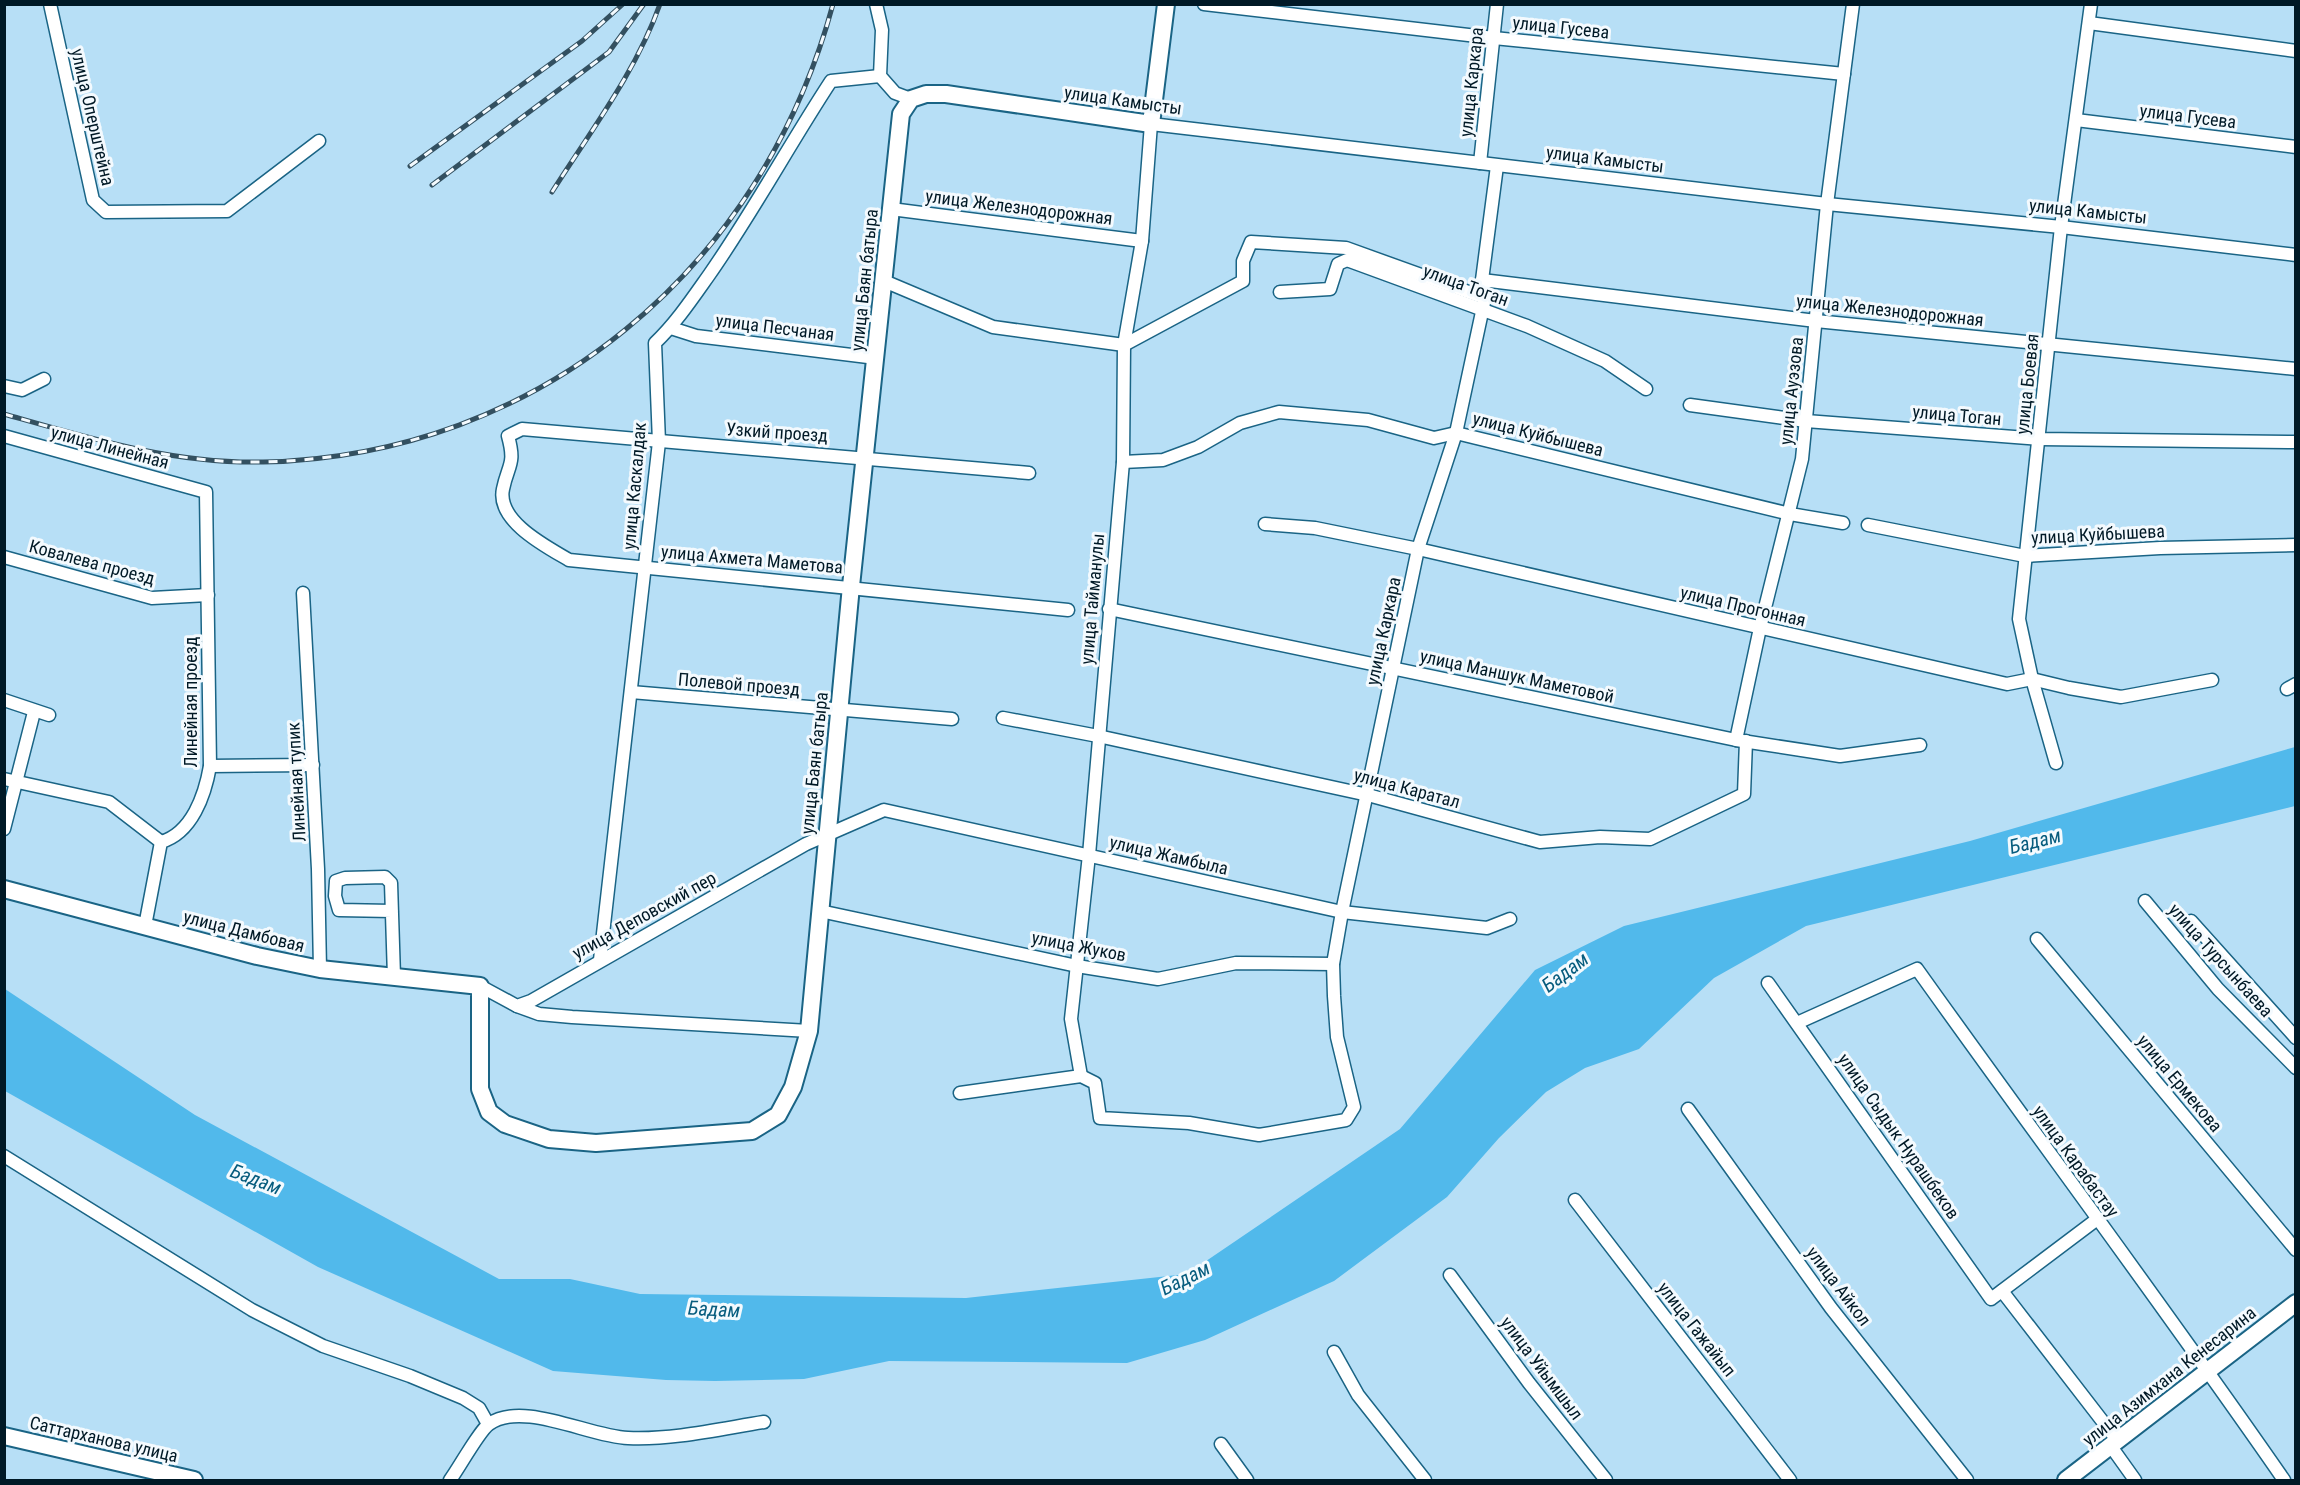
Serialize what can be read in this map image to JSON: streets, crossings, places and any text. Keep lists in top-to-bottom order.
{
  "streets": {
    "street": [
      "улица Гусева",
      "улица Каркара",
      "улица Камысты",
      "улица Оперштейна",
      "улица Железнодорожная",
      "улица Баян батыра",
      "улица Тоган",
      "улица Песчаная",
      "улица Боевая",
      "улица Ауэзова",
      "Узкий проезд",
      "улица Куйбышева",
      "улица Линейная",
      "улица Каскалдак",
      "улица Ахмета Маметова",
      "Ковалева проезд",
      "улица Тайманулы",
      "улица Прогонная",
      "улица Маншук Маметовой",
      "Полевой проезд",
      "Линейная проезд",
      "Линейная тупик",
      "улица Каратал",
      "улица Жамбыла",
      "улица Деповский пер",
      "улица Дамбовая",
      "улица Жуков",
      "улица Турсынбаева",
      "улица Ермекова",
      "улица Сыдык Нурашбеков",
      "улица Карабастау",
      "улица Айкол",
      "улица Гажайып",
      "улица Уйымшыл",
      "улица Азимхана Кенесарина",
      "Саттарханова улица"
    ]
  },
  "crossings": [
    ["улица Гусева", "улица Каркара"],
    ["улица Гусева", "улица Боевая"],
    ["улица Гусева", "улица Ауэзова"],
    ["улица Каркара", "улица Камысты"],
    ["улица Каркара", "улица Железнодорожная"],
    ["улица Каркара", "улица Тоган"],
    ["улица Каркара", "улица Куйбышева"],
    ["улица Каркара", "улица Тайманулы"],
    ["улица Каркара", "улица Прогонная"],
    ["улица Каркара", "улица Маншук Маметовой"],
    ["улица Каркара", "улица Каратал"],
    ["улица Каркара", "улица Жамбыла"],
    ["улица Каркара", "улица Жуков"],
    ["улица Камысты", "улица Баян батыра"],
    ["улица Камысты", "улица Боевая"],
    ["улица Камысты", "улица Ауэзова"],
    ["улица Камысты", "улица Тайманулы"],
    ["улица Железнодорожная", "улица Баян батыра"],
    ["улица Железнодорожная", "улица Боевая"],
    ["улица Железнодорожная", "улица Ауэзова"],
    ["улица Железнодорожная", "улица Тайманулы"],
    ["улица Баян батыра", "улица Песчаная"],
    ["улица Баян батыра", "Узкий проезд"],
    ["улица Баян батыра", "улица Ахмета Маметова"],
    ["улица Баян батыра", "Полевой проезд"],
    ["улица Баян батыра", "улица Жамбыла"],
    ["улица Баян батыра", "улица Деповский пер"],
    ["улица Баян батыра", "улица Дамбовая"],
    ["улица Баян батыра", "улица Жуков"],
    ["улица Тоган", "улица Боевая"],
    ["улица Тоган", "улица Ауэзова"],
    ["улица Песчаная", "улица Каскалдак"],
    ["улица Боевая", "улица Куйбышева"],
    ["улица Боевая", "улица Прогонная"],
    ["улица Ауэзова", "улица Куйбышева"],
    ["улица Ауэзова", "улица Прогонная"],
    ["улица Ауэзова", "улица Маншук Маметовой"],
    ["улица Ауэзова", "улица Каратал"],
    ["Узкий проезд", "улица Каскалдак"],
    ["Узкий проезд", "улица Ахмета Маметова"],
    ["улица Куйбышева", "улица Тайманулы"],
    ["улица Линейная", "Линейная проезд"],
    ["улица Каскалдак", "улица Ахмета Маметова"],
    ["улица Каскалдак", "Полевой проезд"],
    ["улица Каскалдак", "улица Деповский пер"],
    ["Ковалева проезд", "Линейная проезд"],
    ["улица Тайманулы", "улица Маншук Маметовой"],
    ["улица Тайманулы", "улица Каратал"],
    ["улица Тайманулы", "улица Жамбыла"],
    ["улица Тайманулы", "улица Жуков"],
    ["улица Маншук Маметовой", "улица Каратал"],
    ["Линейная тупик", "улица Дамбовая"],
    ["улица Жамбыла", "улица Деповский пер"],
    ["улица Сыдык Нурашбеков", "улица Карабастау"],
    ["улица Карабастау", "улица Азимхана Кенесарина"]
  ],
  "water": ["Бадам"]
}
